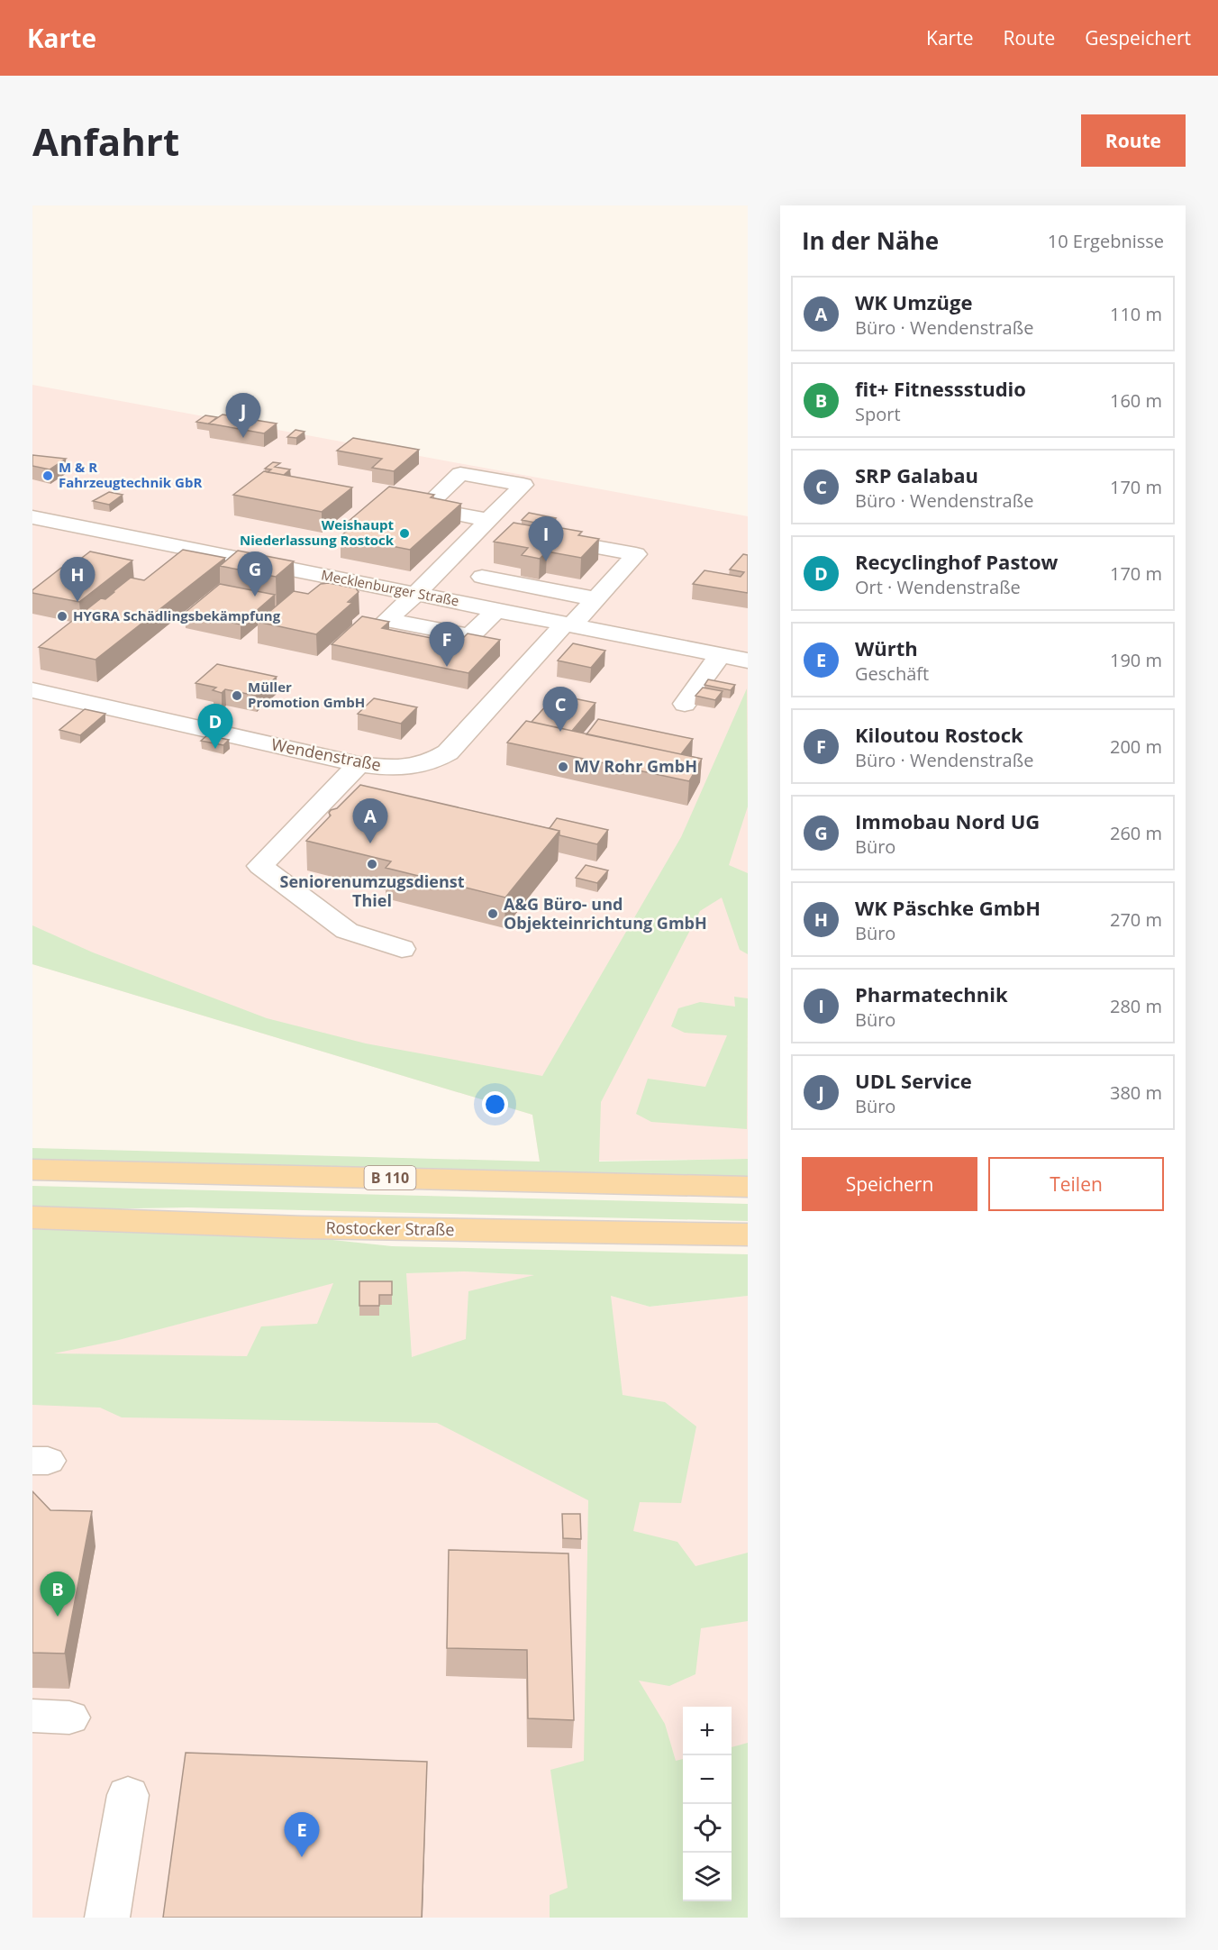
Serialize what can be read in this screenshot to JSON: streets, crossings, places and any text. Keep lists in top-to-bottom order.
{
  "streets": {
    "main road": ["B 110", "Rostocker Straße"],
    "street": ["Mecklenburger Straße", "Wendenstraße"]
  },
  "crossings": [
    ["Mecklenburger Straße", "Wendenstraße"]
  ],
  "places": [
    "M & R Fahrzeugtechnik GbR",
    "Weishaupt Niederlassung Rostock",
    "HYGRA Schädlingsbekämpfung",
    "Müller Promotion GmbH",
    "MV Rohr GmbH",
    "Seniorenumzugsdienst Thiel",
    "A&G Büro- und Objekteinrichtung GmbH"
  ],
  "page": {
    "header": "Karte",
    "nav": ["Karte", "Route", "Gespeichert"],
    "buttons": [
      "Route",
      ["Speichern", "Teilen"]
    ],
    "title": "Anfahrt",
    "heading": ["In der Nähe", "10 Ergebnisse"],
    "list": [
      {
        "mark": "A",
        "name": "WK Umzüge",
        "note": "Büro · Wendenstraße",
        "value": "110 m"
      },
      {
        "mark": "B",
        "name": "fit+ Fitnessstudio",
        "note": "Sport",
        "value": "160 m"
      },
      {
        "mark": "C",
        "name": "SRP Galabau",
        "note": "Büro · Wendenstraße",
        "value": "170 m"
      },
      {
        "mark": "D",
        "name": "Recyclinghof Pastow",
        "note": "Ort · Wendenstraße",
        "value": "170 m"
      },
      {
        "mark": "E",
        "name": "Würth",
        "note": "Geschäft",
        "value": "190 m"
      },
      {
        "mark": "F",
        "name": "Kiloutou Rostock",
        "note": "Büro · Wendenstraße",
        "value": "200 m"
      },
      {
        "mark": "G",
        "name": "Immobau Nord UG",
        "note": "Büro",
        "value": "260 m"
      },
      {
        "mark": "H",
        "name": "WK Päschke GmbH",
        "note": "Büro",
        "value": "270 m"
      },
      {
        "mark": "I",
        "name": "Pharmatechnik",
        "note": "Büro",
        "value": "280 m"
      },
      {
        "mark": "J",
        "name": "UDL Service",
        "note": "Büro",
        "value": "380 m"
      }
    ],
    "pins": [
      "J",
      "I",
      "G",
      "H",
      "F",
      "C",
      "D",
      "A",
      "B",
      "E"
    ],
    "map_buttons": ["+", "−"]
  }
}
